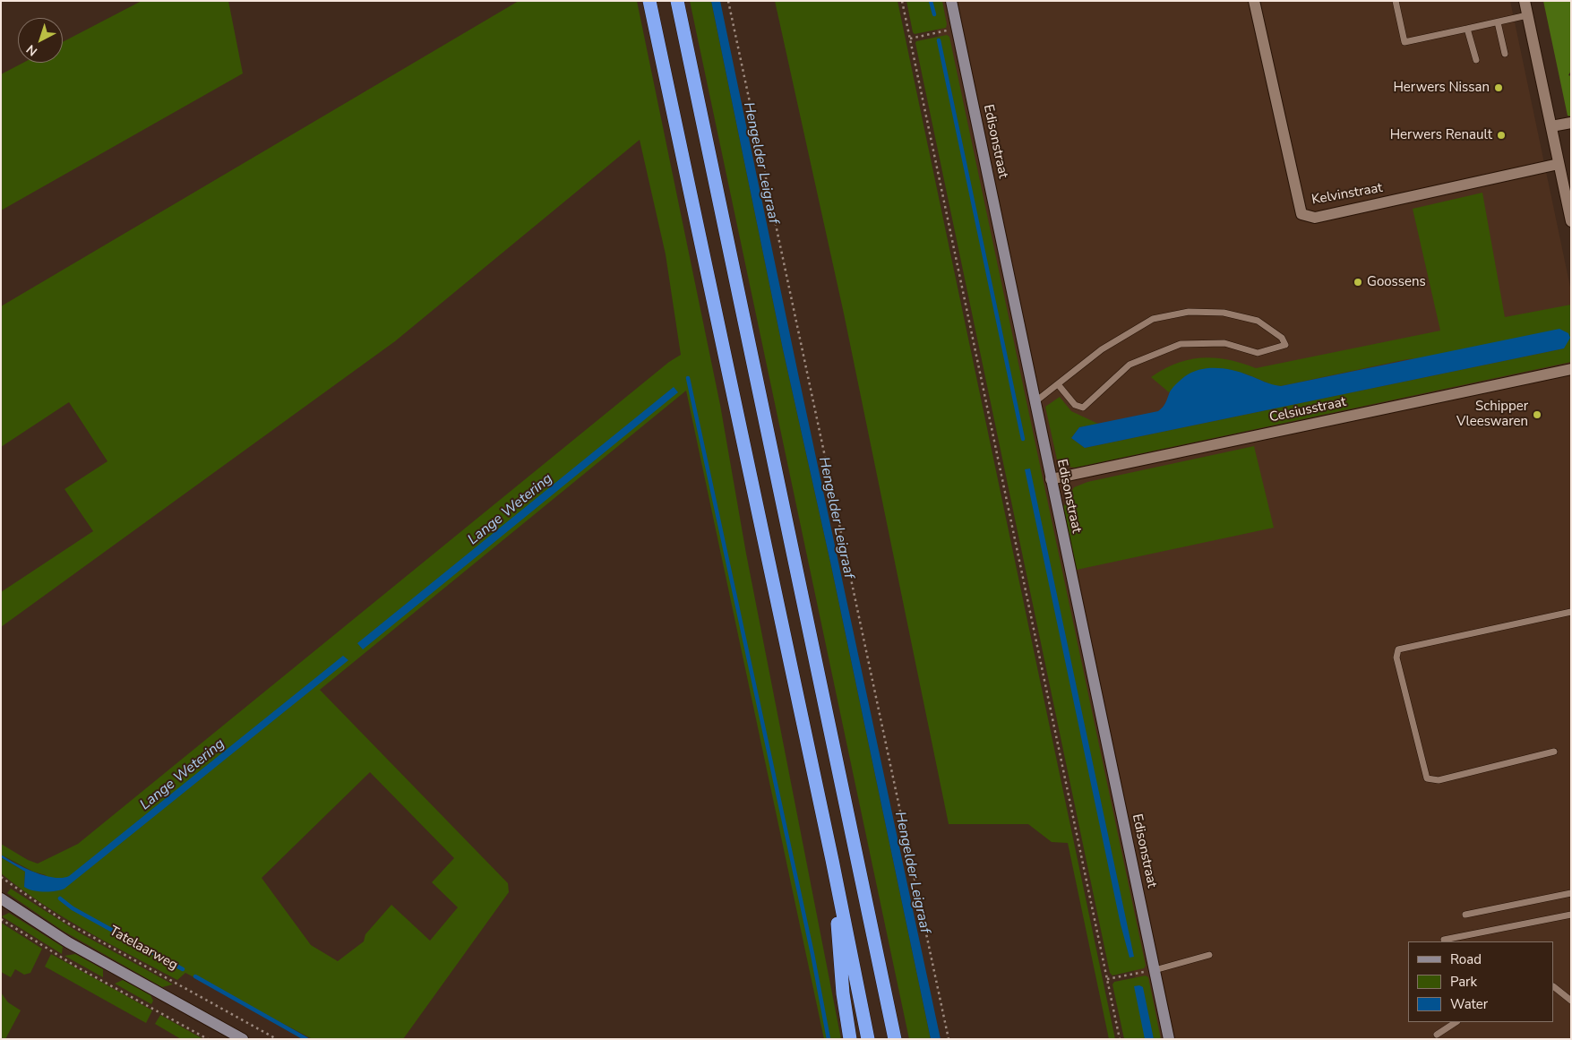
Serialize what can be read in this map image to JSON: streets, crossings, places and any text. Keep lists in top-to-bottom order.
{
  "streets": {
    "street": ["Edisonstraat", "Kelvinstraat", "Celsiusstraat"],
    "path": ["Tatelaarweg"]
  },
  "crossings": [
    ["Edisonstraat", "Celsiusstraat"]
  ],
  "water": ["Hengelder Leigraaf", "Lange Wetering"],
  "places": [
    "Herwers Nissan",
    "Herwers Renault",
    "Goossens",
    "Schipper Vleeswaren"
  ],
  "legend": ["Road", "Park", "Water"],
  "north": "bottom left"
}
